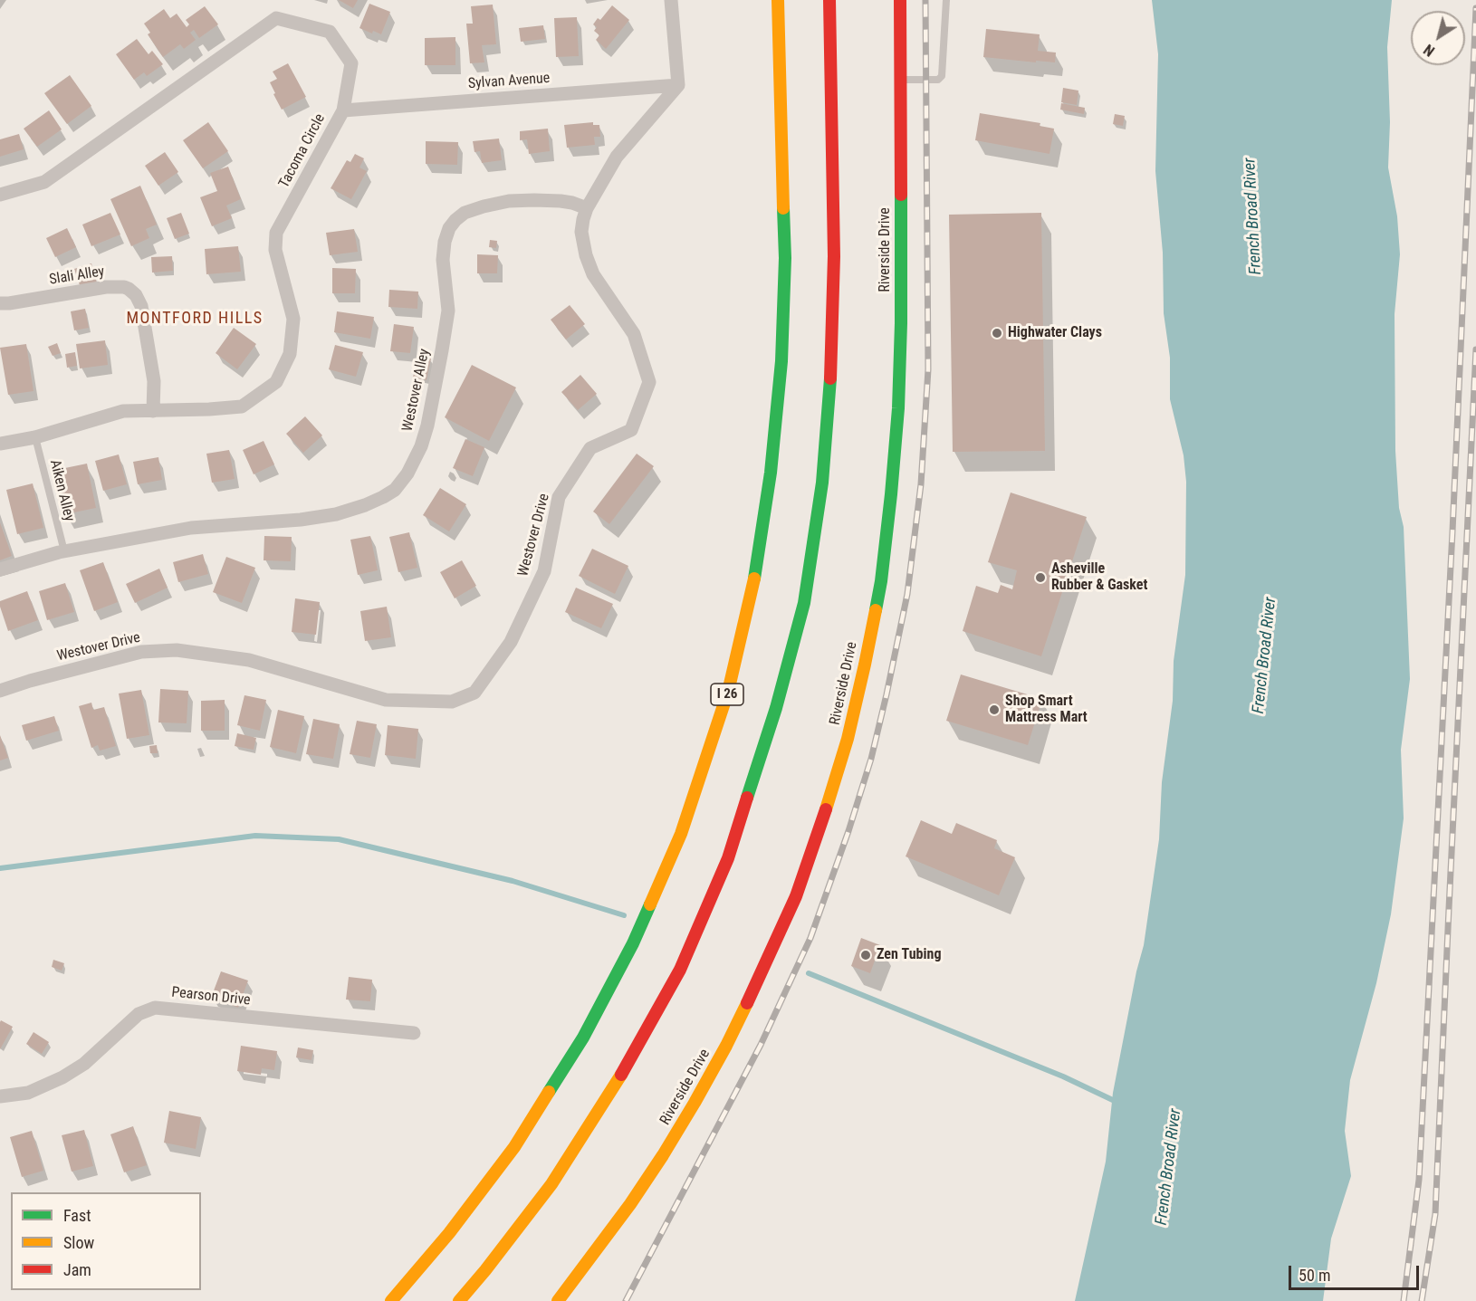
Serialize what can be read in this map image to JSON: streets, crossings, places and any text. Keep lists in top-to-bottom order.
{
  "streets": {
    "main road": ["Riverside Drive", "I 26"],
    "street": [
      "Sylvan Avenue",
      "Tacoma Circle",
      "Slali Alley",
      "Westover Alley",
      "Westover Drive",
      "Pearson Drive"
    ],
    "lane": ["Aiken Alley"]
  },
  "crossings": [
    ["Sylvan Avenue", "Tacoma Circle"],
    ["Sylvan Avenue", "Westover Drive"],
    ["Tacoma Circle", "Slali Alley"],
    ["Tacoma Circle", "Aiken Alley"],
    ["Westover Alley", "Aiken Alley"],
    ["Westover Alley", "Westover Drive"]
  ],
  "districts": ["MONTFORD HILLS"],
  "water": ["French Broad River"],
  "places": [
    "Highwater Clays",
    "Asheville Rubber & Gasket",
    "Shop Smart Mattress Mart",
    "Zen Tubing"
  ],
  "legend": ["Fast", "Slow", "Jam"],
  "scale_bar": "50 m",
  "north": "bottom left"
}
